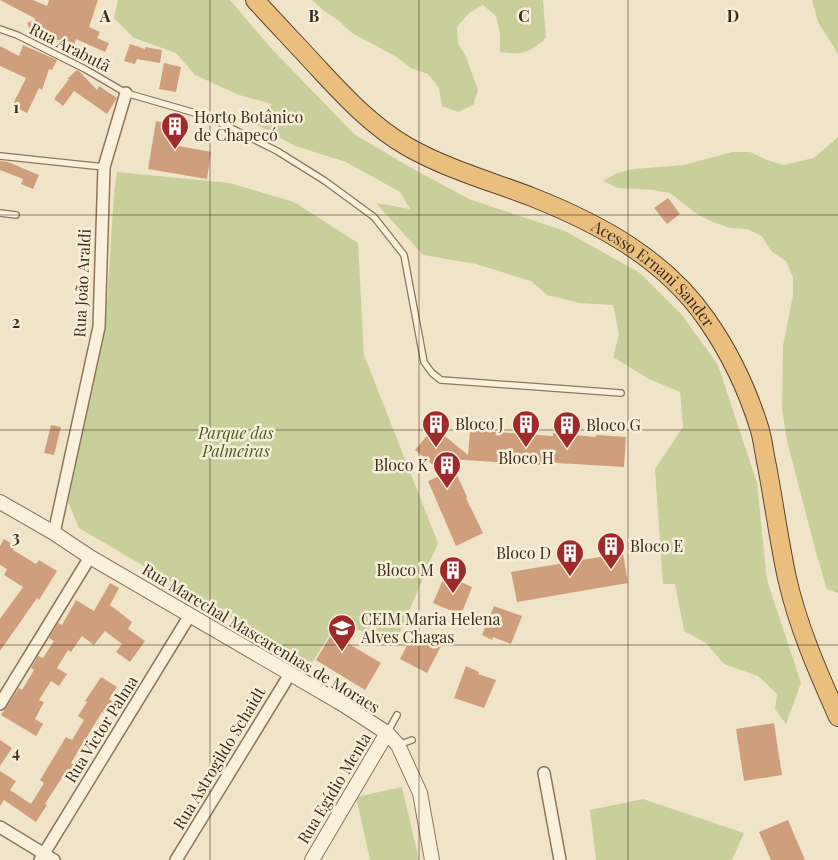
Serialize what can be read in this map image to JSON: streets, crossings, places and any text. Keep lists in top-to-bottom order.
{
  "streets": {
    "highway": ["Acesso Ernani Sander"],
    "street": [
      "Rua João Araldi",
      "Rua Marechal Mascarenhas de Moraes",
      "Rua Victor Palma",
      "Rua Astrogildo Schaidt",
      "Rua Egídio Menta"
    ],
    "lane": ["Rua Arabutã"]
  },
  "crossings": [
    ["Rua Arabutã", "Rua João Araldi"],
    ["Rua João Araldi", "Rua Marechal Mascarenhas de Moraes"],
    ["Rua Marechal Mascarenhas de Moraes", "Rua Victor Palma"],
    ["Rua Marechal Mascarenhas de Moraes", "Rua Astrogildo Schaidt"],
    ["Rua Marechal Mascarenhas de Moraes", "Rua Egídio Menta"]
  ],
  "parks": ["Parque das Palmeiras"],
  "places": {
    "building": [
      "Horto Botânico de Chapecó",
      "Bloco J",
      "Bloco H",
      "Bloco G",
      "Bloco K",
      "Bloco E",
      "Bloco D",
      "Bloco M"
    ],
    "school or university": ["CEIM Maria Helena Alves Chagas"]
  },
  "grid": {
    "columns": [
      "A",
      "B",
      "C",
      "D"
    ],
    "rows": [
      "1",
      "2",
      "3",
      "4"
    ]
  }
}
